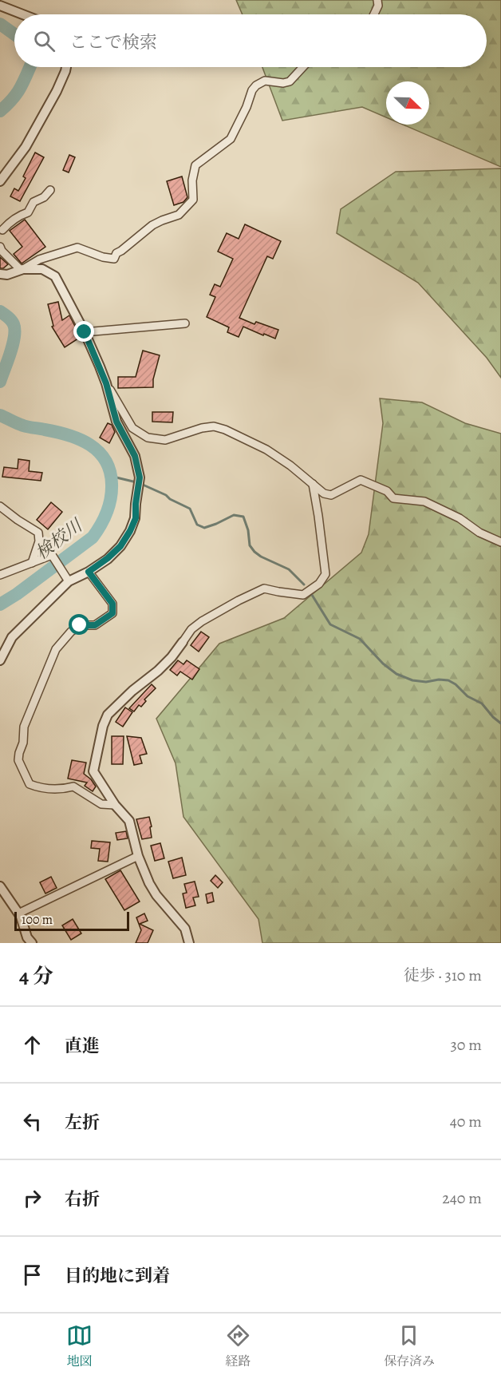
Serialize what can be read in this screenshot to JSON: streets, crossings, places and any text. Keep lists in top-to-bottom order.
{
  "water": ["検校川"],
  "scale_bar": "100 m",
  "north": "bottom right",
  "page": {
    "search": "ここで検索",
    "scale": "100 m",
    "heading": ["4 分", "徒歩 · 310 m"],
    "list": [
      ["直進", "30 m"],
      ["左折", "40 m"],
      ["右折", "240 m"],
      "目的地に到着"
    ],
    "nav": ["地図", "経路", "保存済み"]
  }
}
